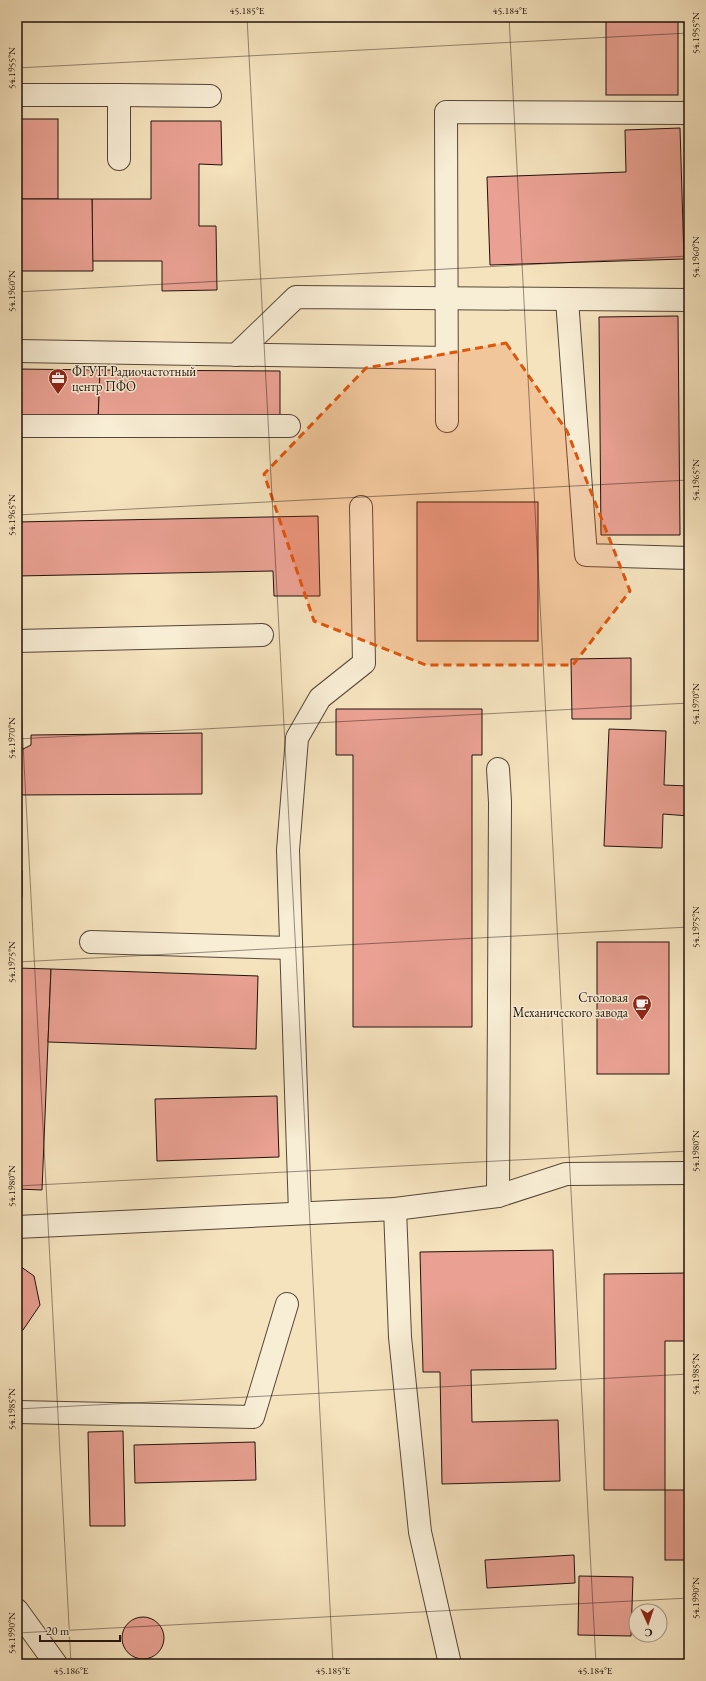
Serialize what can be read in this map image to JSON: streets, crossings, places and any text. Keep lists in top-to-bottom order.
{
  "places": {
    "office": ["ФГУП Радиочастотный центр ПФО"],
    "cafe": ["Столовая Механического завода"]
  },
  "scale_bar": "20 m",
  "north": "bottom",
  "coordinates": [
    "45.185°E",
    "45.184°E",
    "54.1955°N",
    "54.1960°N",
    "54.1965°N",
    "54.1970°N",
    "54.1975°N",
    "54.1980°N",
    "54.1985°N",
    "54.1990°N",
    "45.186°E"
  ]
}
